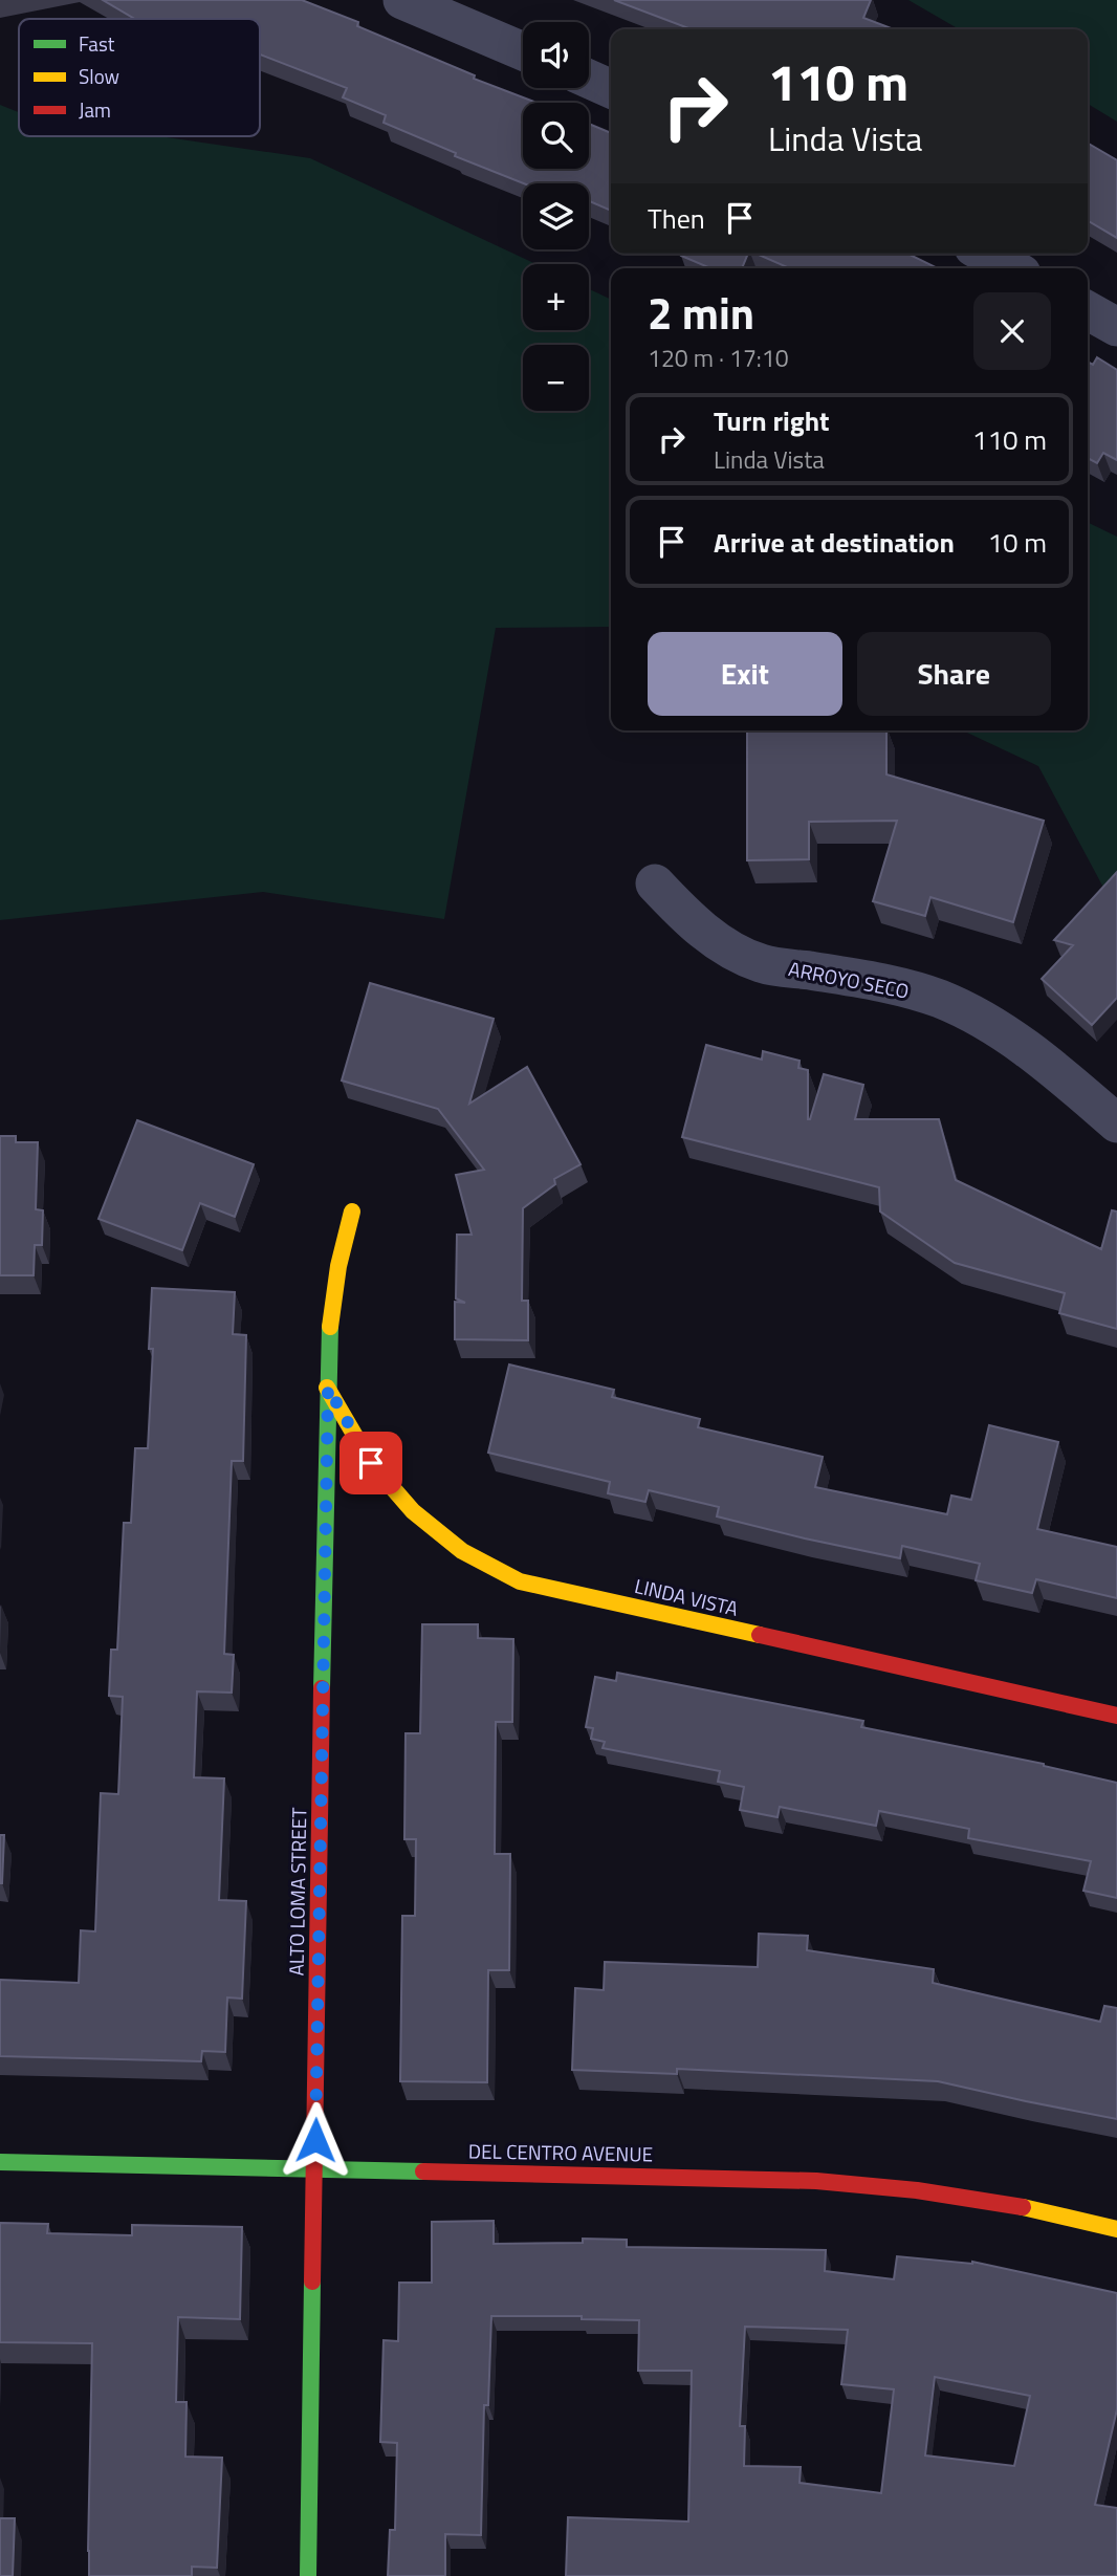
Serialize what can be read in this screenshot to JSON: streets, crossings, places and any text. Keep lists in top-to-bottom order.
{
  "streets": {
    "street": [
      "ARROYO SECO",
      "LINDA VISTA",
      "ALTO LOMA STREET",
      "DEL CENTRO AVENUE"
    ]
  },
  "crossings": [
    ["LINDA VISTA", "ALTO LOMA STREET"],
    ["ALTO LOMA STREET", "DEL CENTRO AVENUE"]
  ],
  "legend": ["Fast", "Slow", "Jam"],
  "page": {
    "map_buttons": ["+", "−"],
    "turn": ["110 m", "Linda Vista"],
    "then": "Then",
    "heading": ["2 min", "120 m · 17:10"],
    "list": [
      {
        "name": "Turn right",
        "note": "Linda Vista",
        "value": "110 m"
      },
      {
        "name": "Arrive at destination",
        "value": "10 m"
      }
    ],
    "buttons": ["Exit", "Share"]
  }
}
